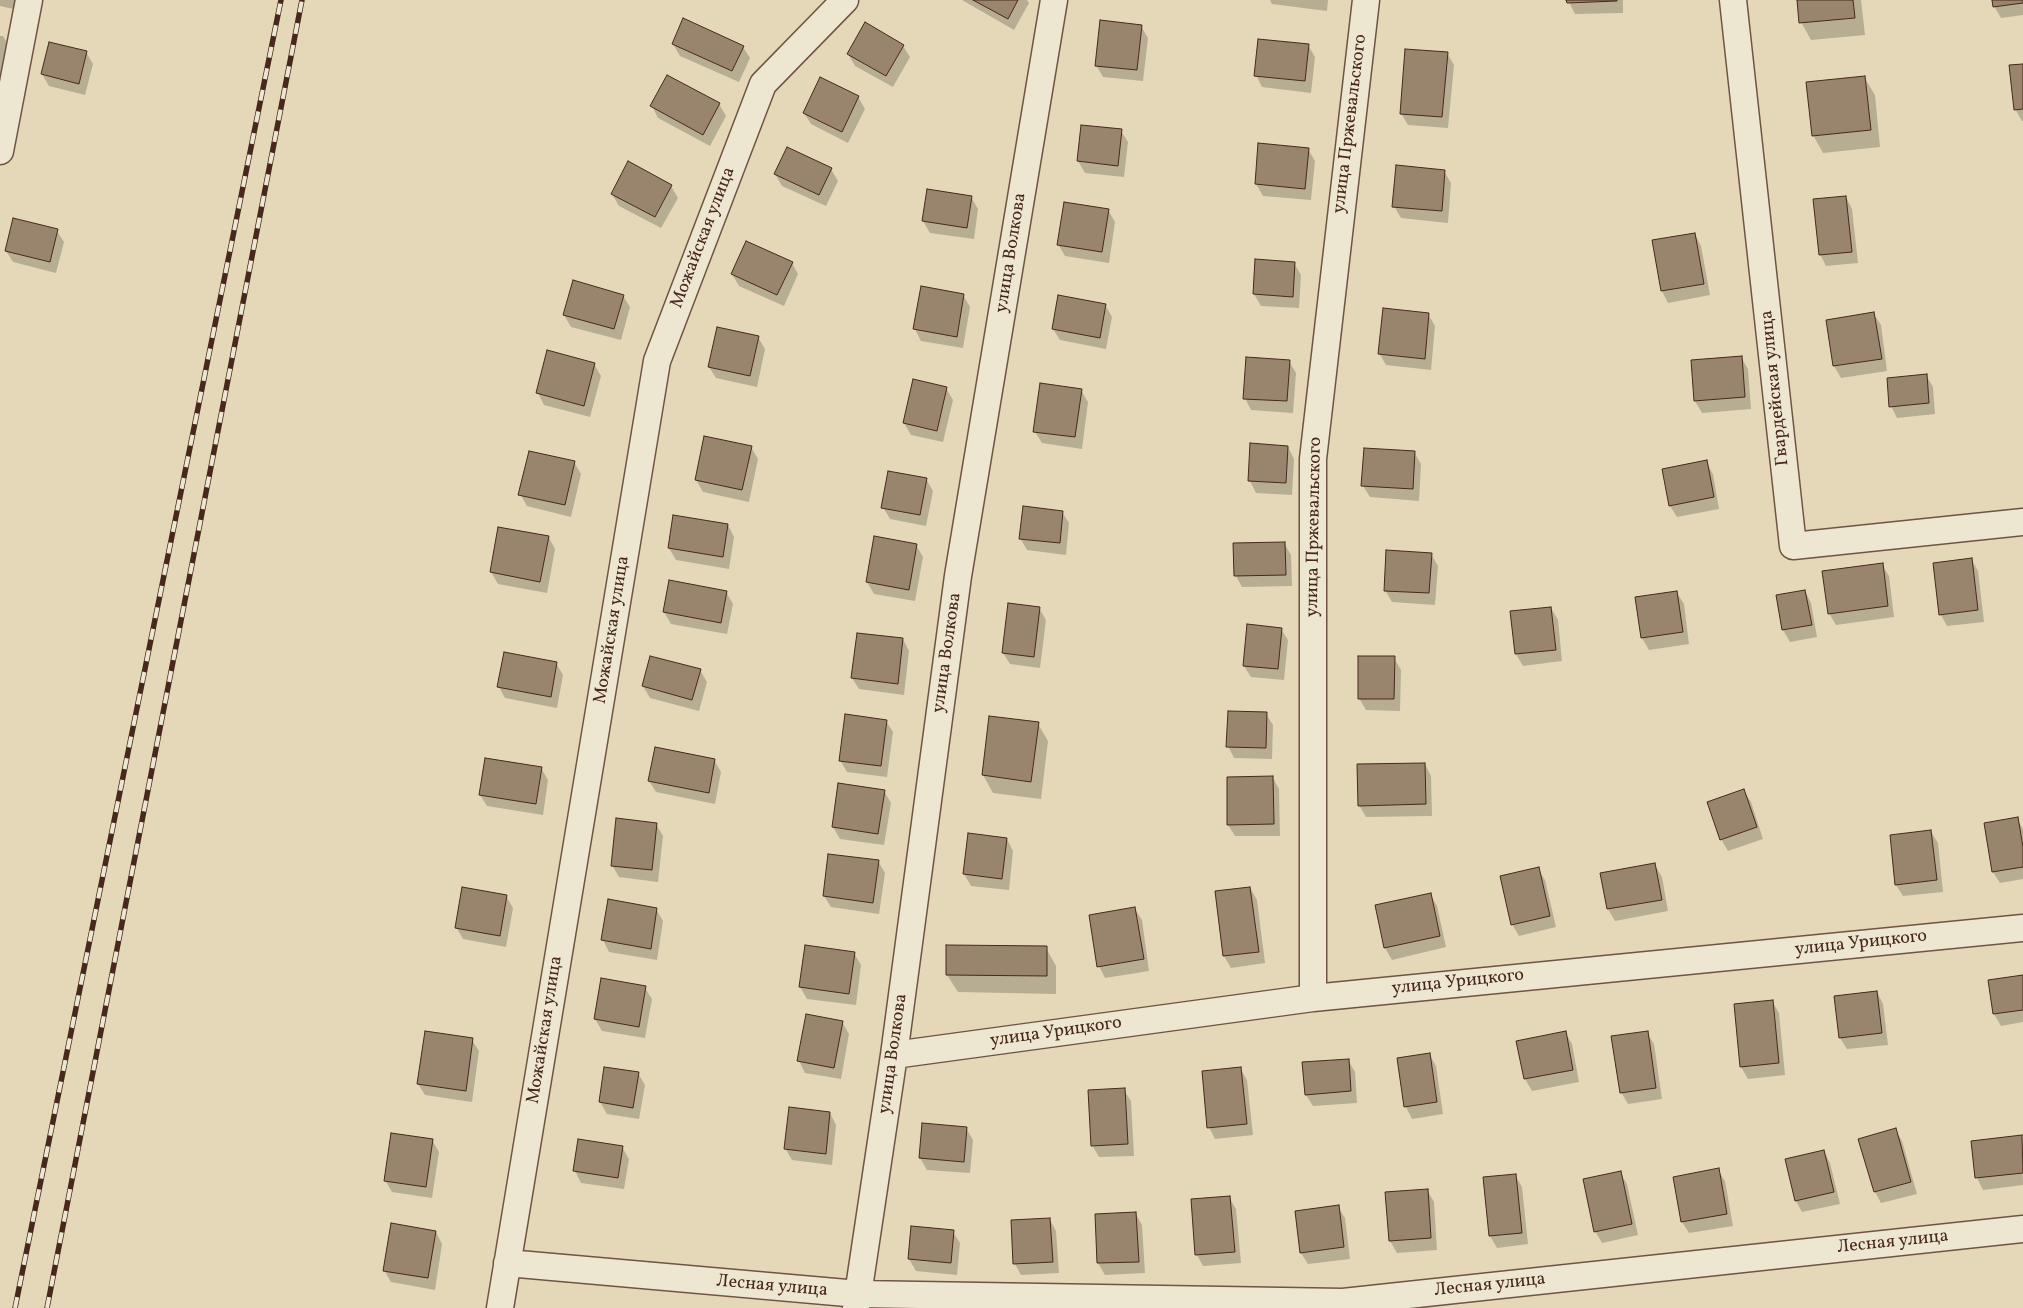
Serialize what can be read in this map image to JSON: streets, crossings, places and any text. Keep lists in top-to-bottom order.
{
  "streets": {
    "street": [
      "улица Пржевальского",
      "Можайская улица",
      "улица Волкова",
      "Гвардейская улица",
      "улица Урицкого",
      "Лесная улица"
    ]
  },
  "crossings": [
    ["улица Пржевальского", "улица Урицкого"],
    ["Можайская улица", "Лесная улица"],
    ["улица Волкова", "улица Урицкого"],
    ["улица Волкова", "Лесная улица"]
  ]
}
